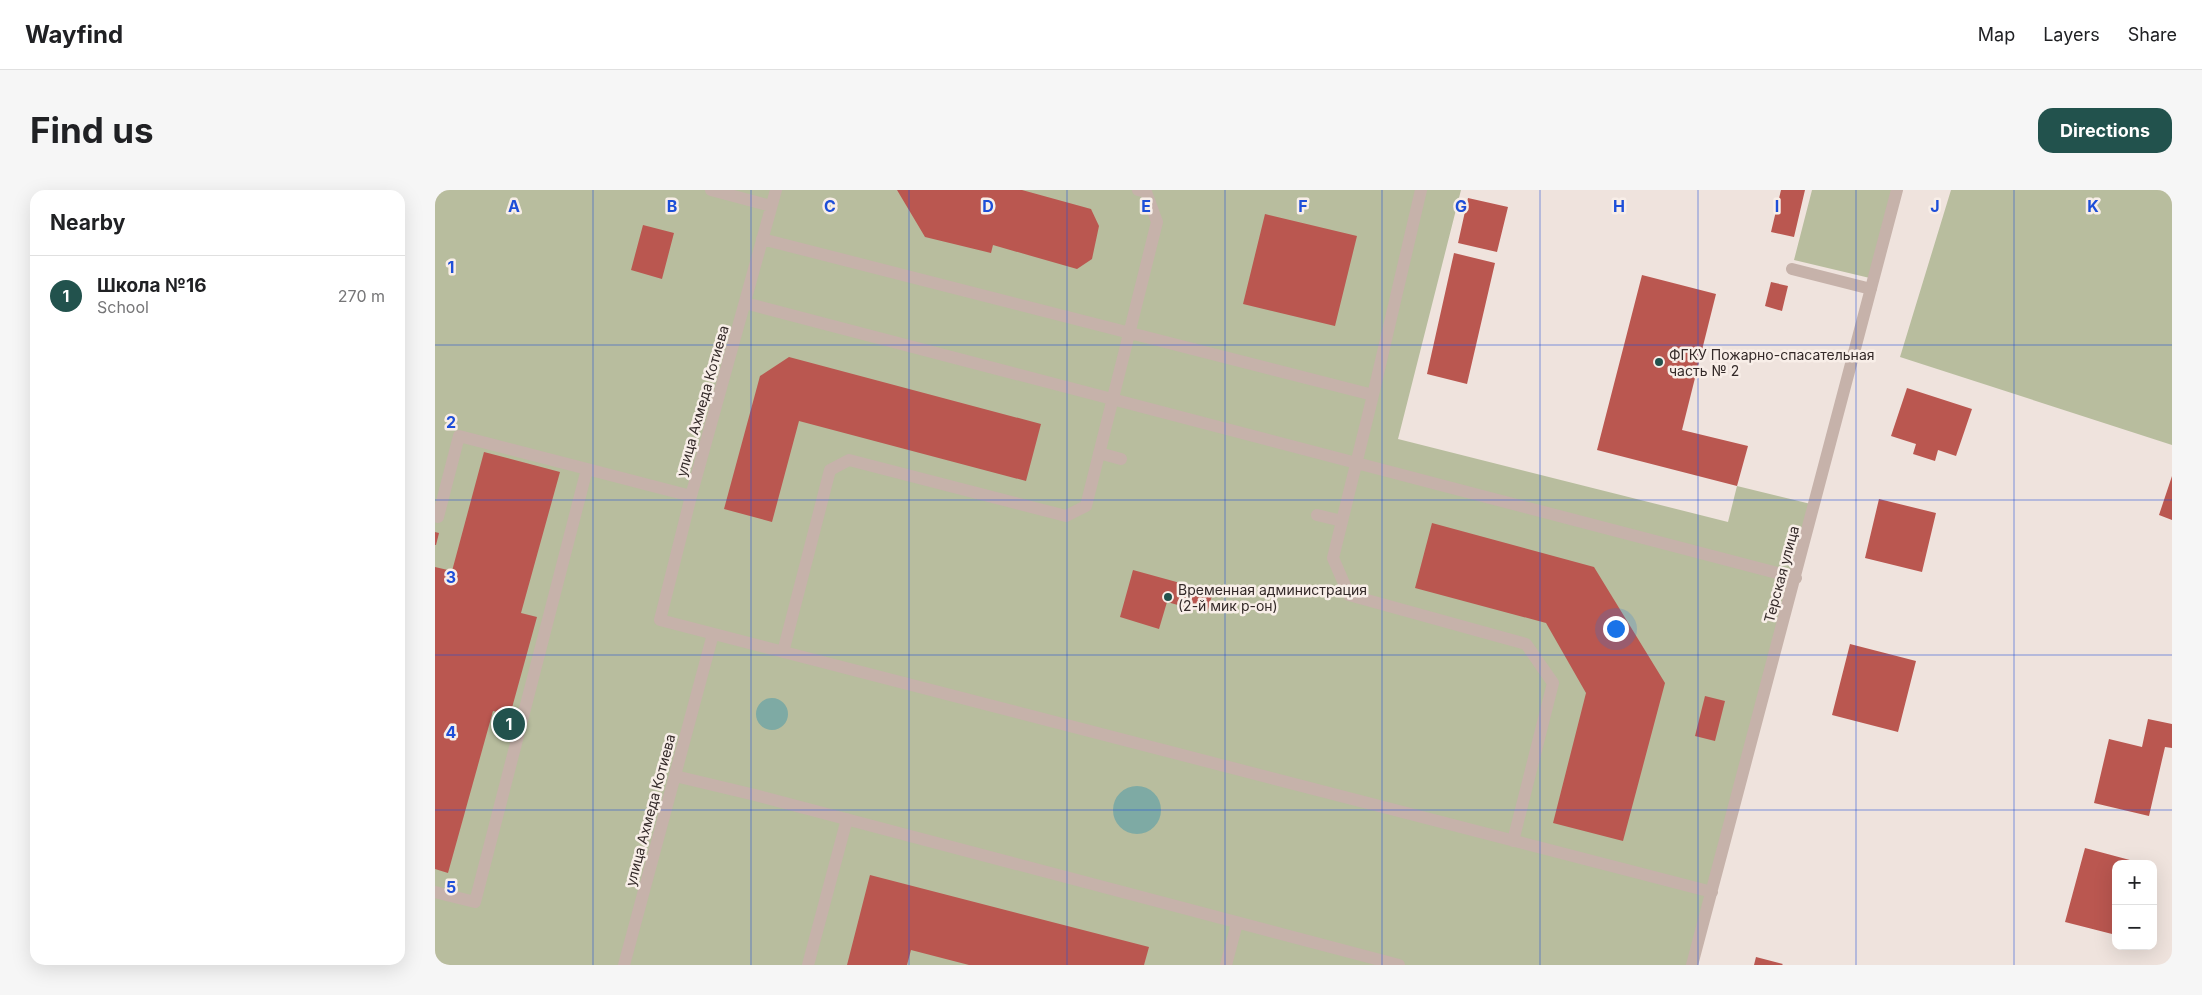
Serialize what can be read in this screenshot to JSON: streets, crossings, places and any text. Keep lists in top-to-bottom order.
{
  "streets": {
    "street": ["улица Ахмеда Котиева", "Терская улица"]
  },
  "places": ["ФГКУ Пожарно-спасательная часть № 2", "Временная администрация (2-й мик р-он)"],
  "page": {
    "header": "Wayfind",
    "nav": ["Map", "Layers", "Share"],
    "buttons": "Directions",
    "title": "Find us",
    "heading": "Nearby",
    "list": [
      {
        "mark": "1",
        "name": "Школа №16",
        "note": "School",
        "value": "270 m"
      }
    ],
    "pins": "1",
    "map_buttons": ["+", "−"]
  },
  "grid": {
    "columns": [
      "A",
      "B",
      "C",
      "D",
      "E",
      "F",
      "G",
      "H",
      "I",
      "J",
      "K"
    ],
    "rows": [
      "1",
      "2",
      "3",
      "4",
      "5"
    ]
  }
}
